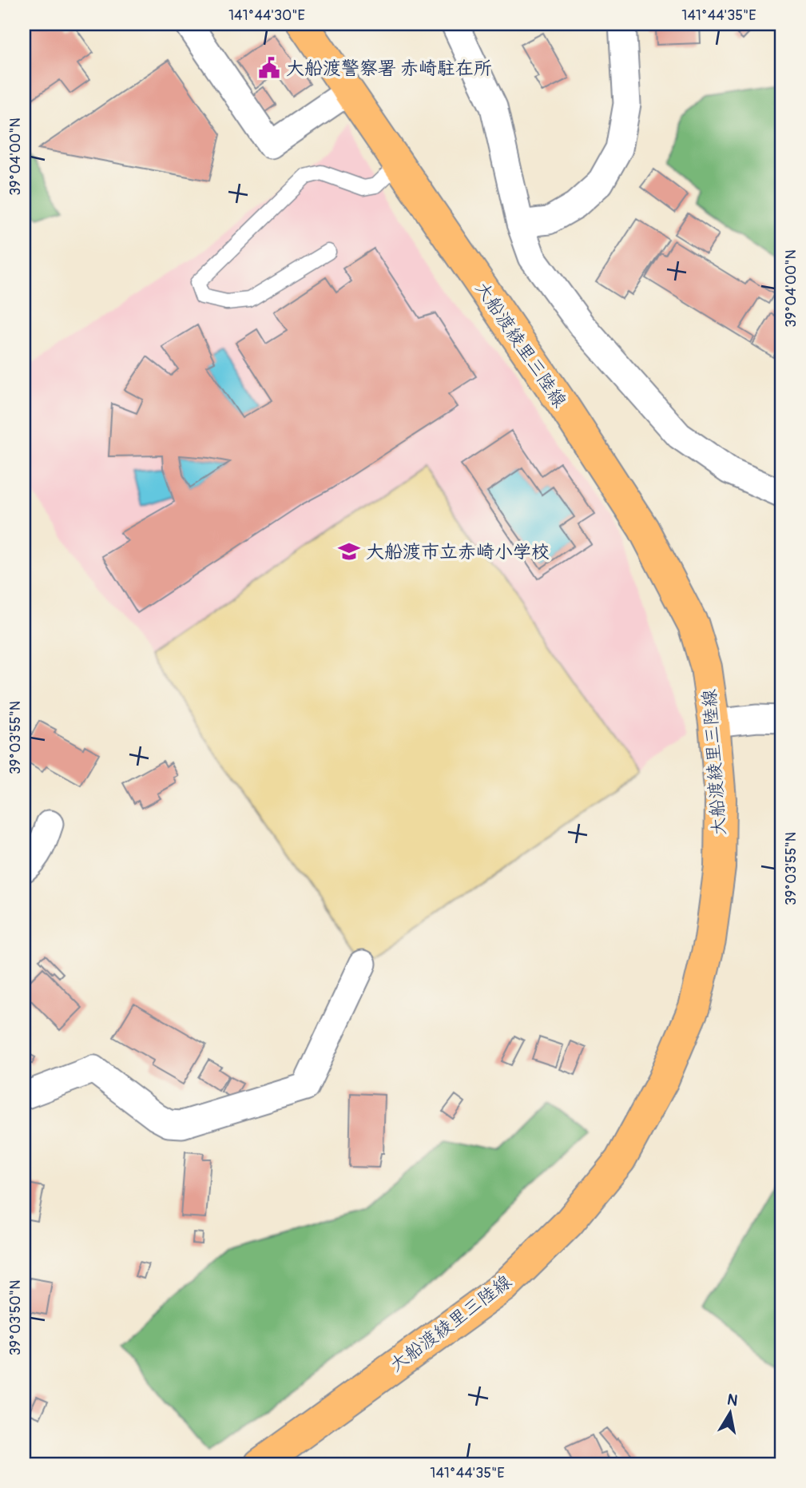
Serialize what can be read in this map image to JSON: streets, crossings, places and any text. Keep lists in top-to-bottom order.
{
  "streets": {
    "main road": ["大船渡綾里三陸線"]
  },
  "places": {
    "public building": ["大船渡警察署 赤崎駐在所"],
    "school or university": ["大船渡市立赤崎小学校"]
  },
  "north": "top",
  "coordinates": [
    "141°44'30\"E",
    "141°44'35\"E",
    "39°04'00\"N",
    "39°03'55\"N",
    "39°03'50\"N"
  ]
}
